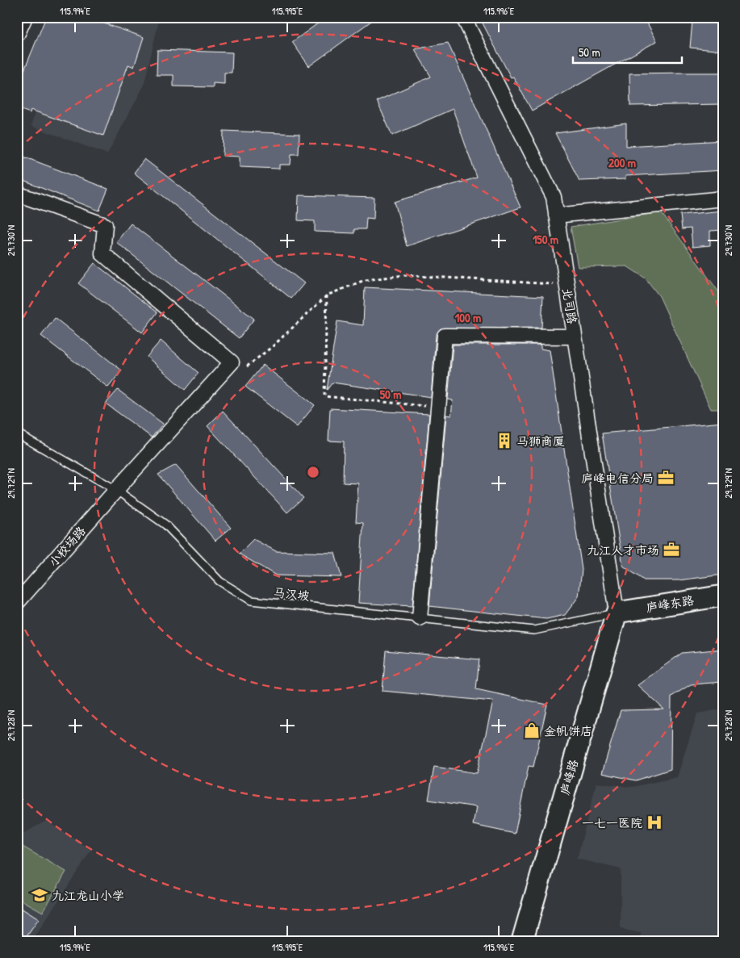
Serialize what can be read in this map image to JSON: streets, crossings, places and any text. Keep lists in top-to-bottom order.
{
  "streets": {
    "main road": ["庐峰东路", "庐峰路"],
    "street": ["北司路", "小校场路"],
    "lane": ["马汉坡"]
  },
  "crossings": [
    ["北司路", "马汉坡"],
    ["北司路", "庐峰东路"],
    ["北司路", "庐峰路"],
    ["小校场路", "马汉坡"],
    ["马汉坡", "庐峰东路"],
    ["马汉坡", "庐峰路"],
    ["庐峰东路", "庐峰路"]
  ],
  "places": {
    "building": ["马狮商厦"],
    "office": ["庐峰电信分局", "九江人才市场"],
    "shop": ["金帆饼店"],
    "hospital": ["一七一医院"],
    "school or university": ["九江龙山小学"]
  },
  "scale_bar": "50 m",
  "coordinates": [
    "115.994°E",
    "115.995°E",
    "115.996°E",
    "29.730°N",
    "29.729°N",
    "29.728°N"
  ],
  "rings": [
    "200 m",
    "150 m",
    "100 m",
    "50 m"
  ]
}
